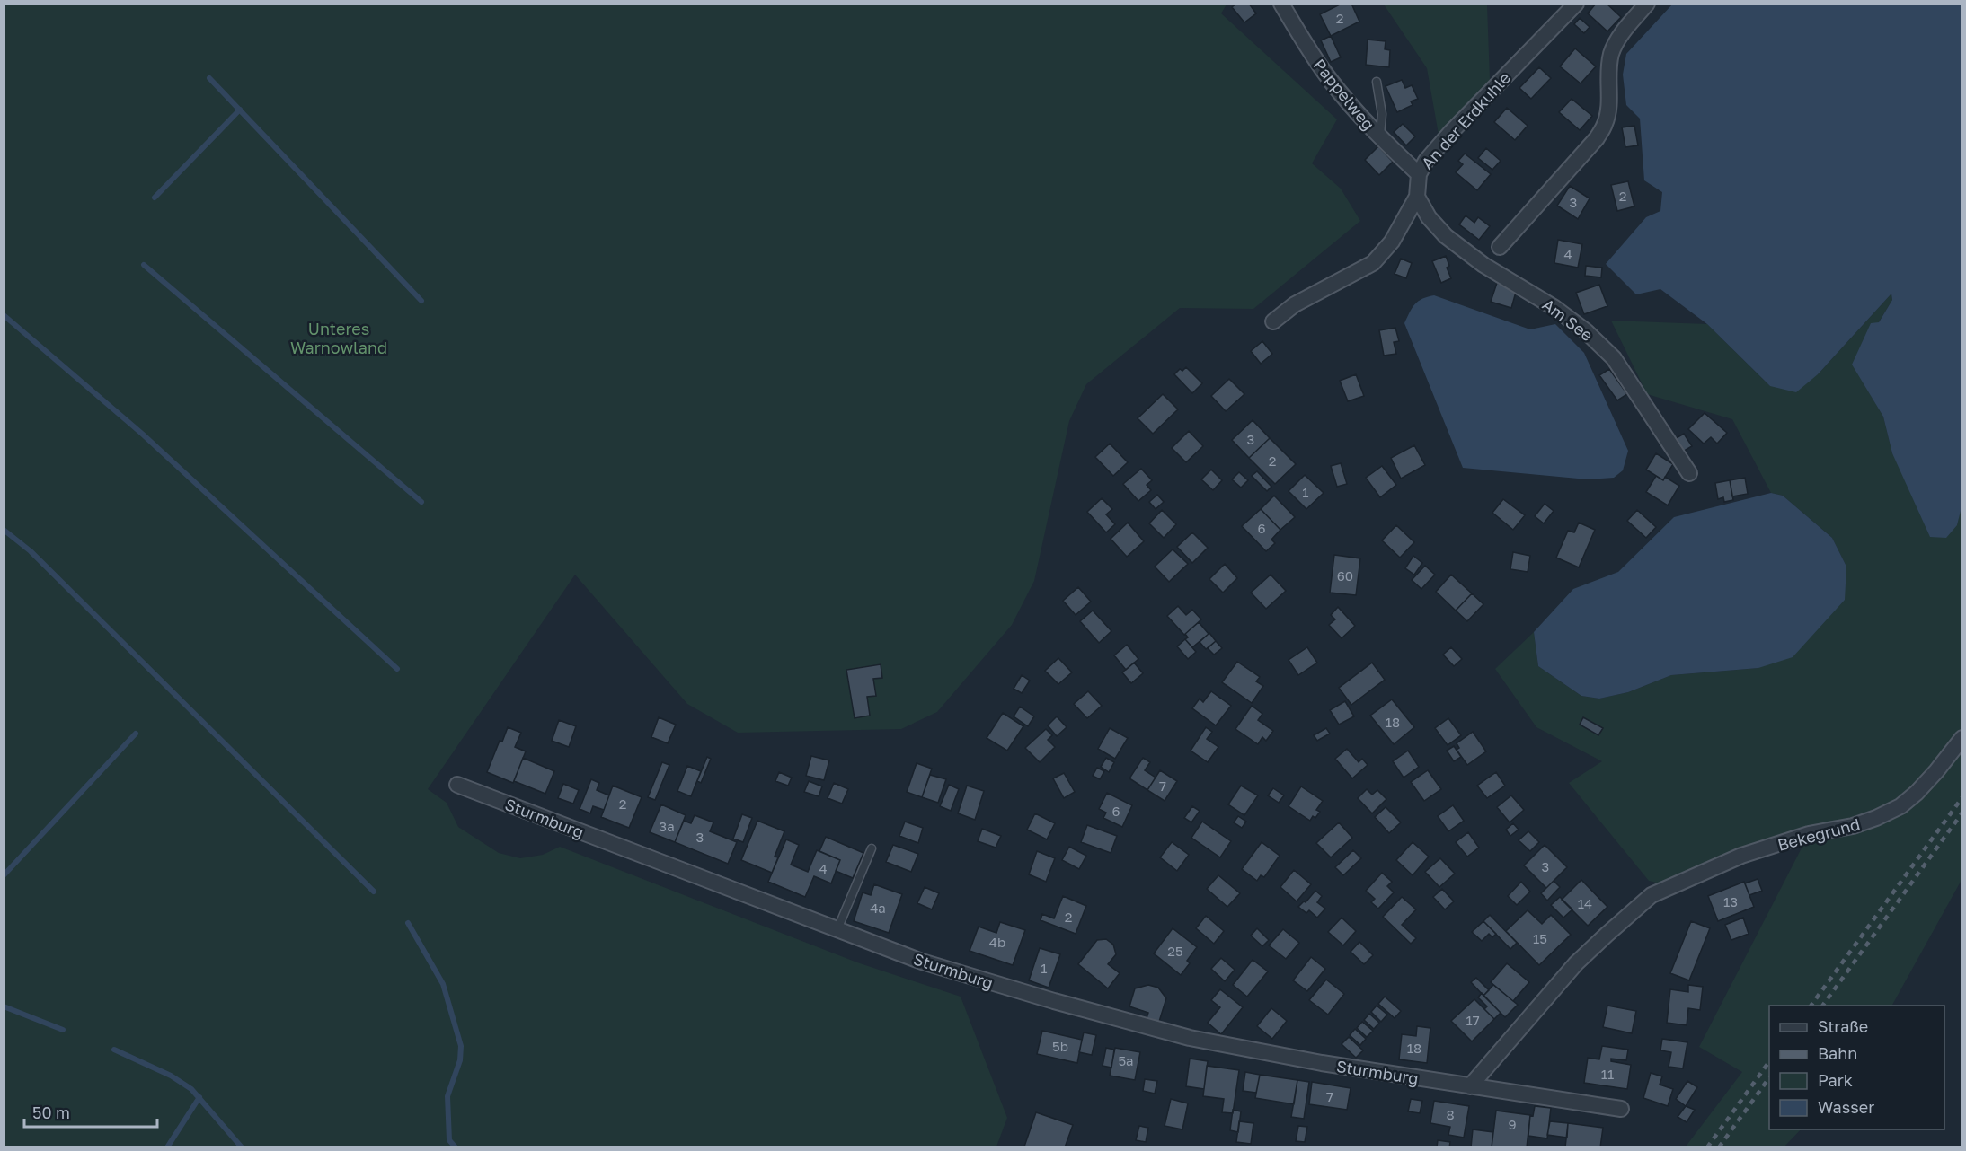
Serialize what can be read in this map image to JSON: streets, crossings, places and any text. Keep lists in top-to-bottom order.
{
  "streets": {
    "street": [
      "Pappelweg",
      "An der Erdkuhle",
      "Am See",
      "Sturmburg",
      "Bekegrund"
    ]
  },
  "crossings": [
    ["Pappelweg", "An der Erdkuhle"],
    ["An der Erdkuhle", "Am See"],
    ["Sturmburg", "Bekegrund"]
  ],
  "parks": ["Unteres Warnowland"],
  "house_numbers": [
    "2",
    "2",
    "3",
    "4",
    "3",
    "2",
    "1",
    "6",
    "60",
    "18",
    "7",
    "2",
    "6",
    "3a",
    "3",
    "3",
    "4",
    "13",
    "14",
    "4a",
    "2",
    "15",
    "4b",
    "25",
    "1",
    "17",
    "5b",
    "18",
    "5a",
    "11",
    "7",
    "8",
    "9"
  ],
  "legend": [
    "Straße",
    "Bahn",
    "Park",
    "Wasser"
  ],
  "scale_bar": "50 m"
}
